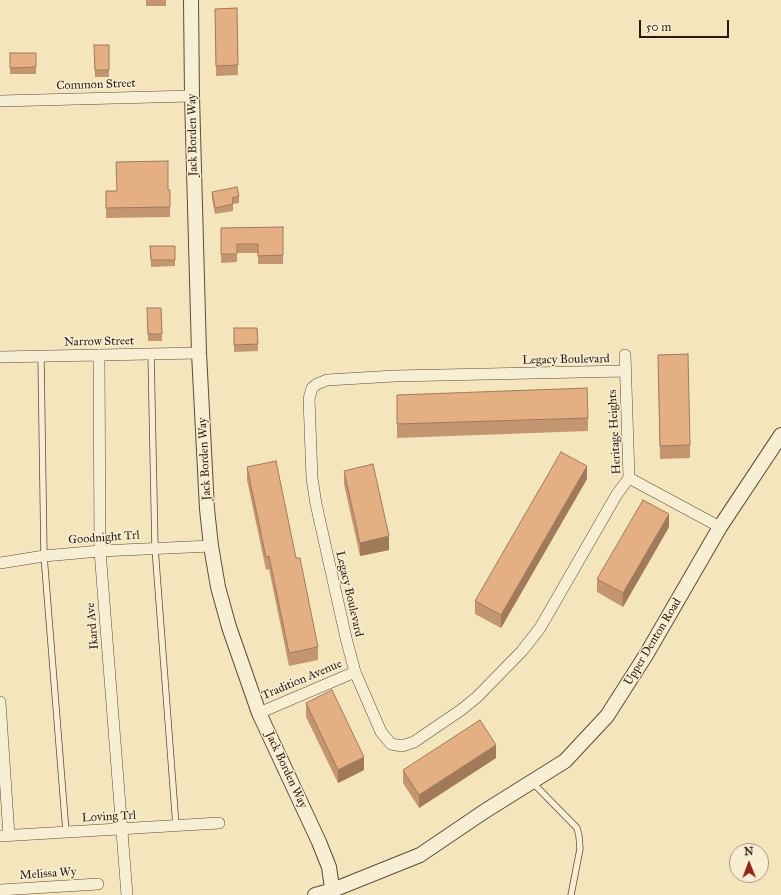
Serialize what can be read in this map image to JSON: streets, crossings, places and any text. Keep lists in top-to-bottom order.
{
  "streets": {
    "street": [
      "Common Street",
      "Jack Borden Way",
      "Narrow Street",
      "Legacy Boulevard",
      "Heritage Heights",
      "Goodnight Trl",
      "Ikard Ave",
      "Upper Denton Road",
      "Tradition Avenue",
      "Loving Trl",
      "Melissa Wy"
    ]
  },
  "crossings": [
    ["Common Street", "Jack Borden Way"],
    ["Jack Borden Way", "Narrow Street"],
    ["Jack Borden Way", "Goodnight Trl"],
    ["Jack Borden Way", "Upper Denton Road"],
    ["Jack Borden Way", "Tradition Avenue"],
    ["Narrow Street", "Ikard Ave"],
    ["Legacy Boulevard", "Heritage Heights"],
    ["Legacy Boulevard", "Tradition Avenue"],
    ["Heritage Heights", "Upper Denton Road"],
    ["Goodnight Trl", "Ikard Ave"],
    ["Ikard Ave", "Loving Trl"]
  ],
  "scale_bar": "50 m",
  "north": "top"
}
